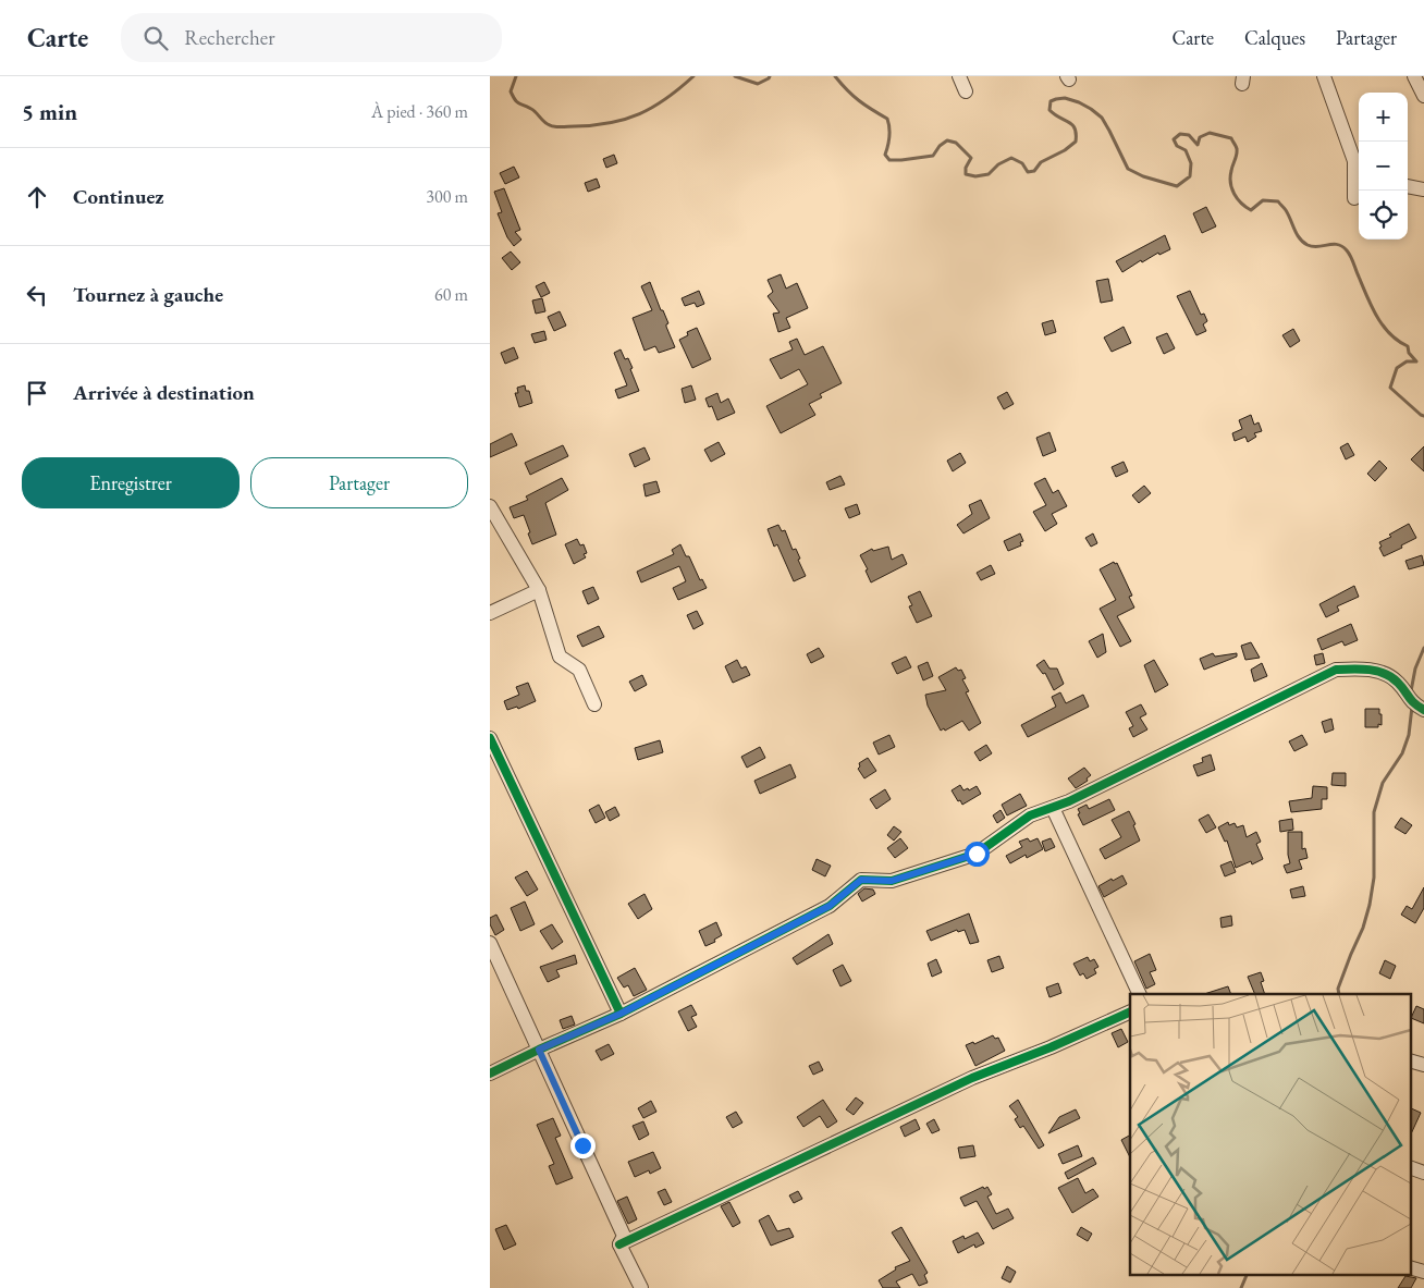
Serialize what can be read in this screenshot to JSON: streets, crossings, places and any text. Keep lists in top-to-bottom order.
{
  "page": {
    "header": "Carte",
    "search": "Rechercher",
    "nav": ["Carte", "Calques", "Partager"],
    "heading": ["5 min", "À pied · 360 m"],
    "map_buttons": ["+", "−"],
    "list": [
      ["Continuez", "300 m"],
      ["Tournez à gauche", "60 m"],
      "Arrivée à destination"
    ],
    "buttons": ["Enregistrer", "Partager"]
  }
}
